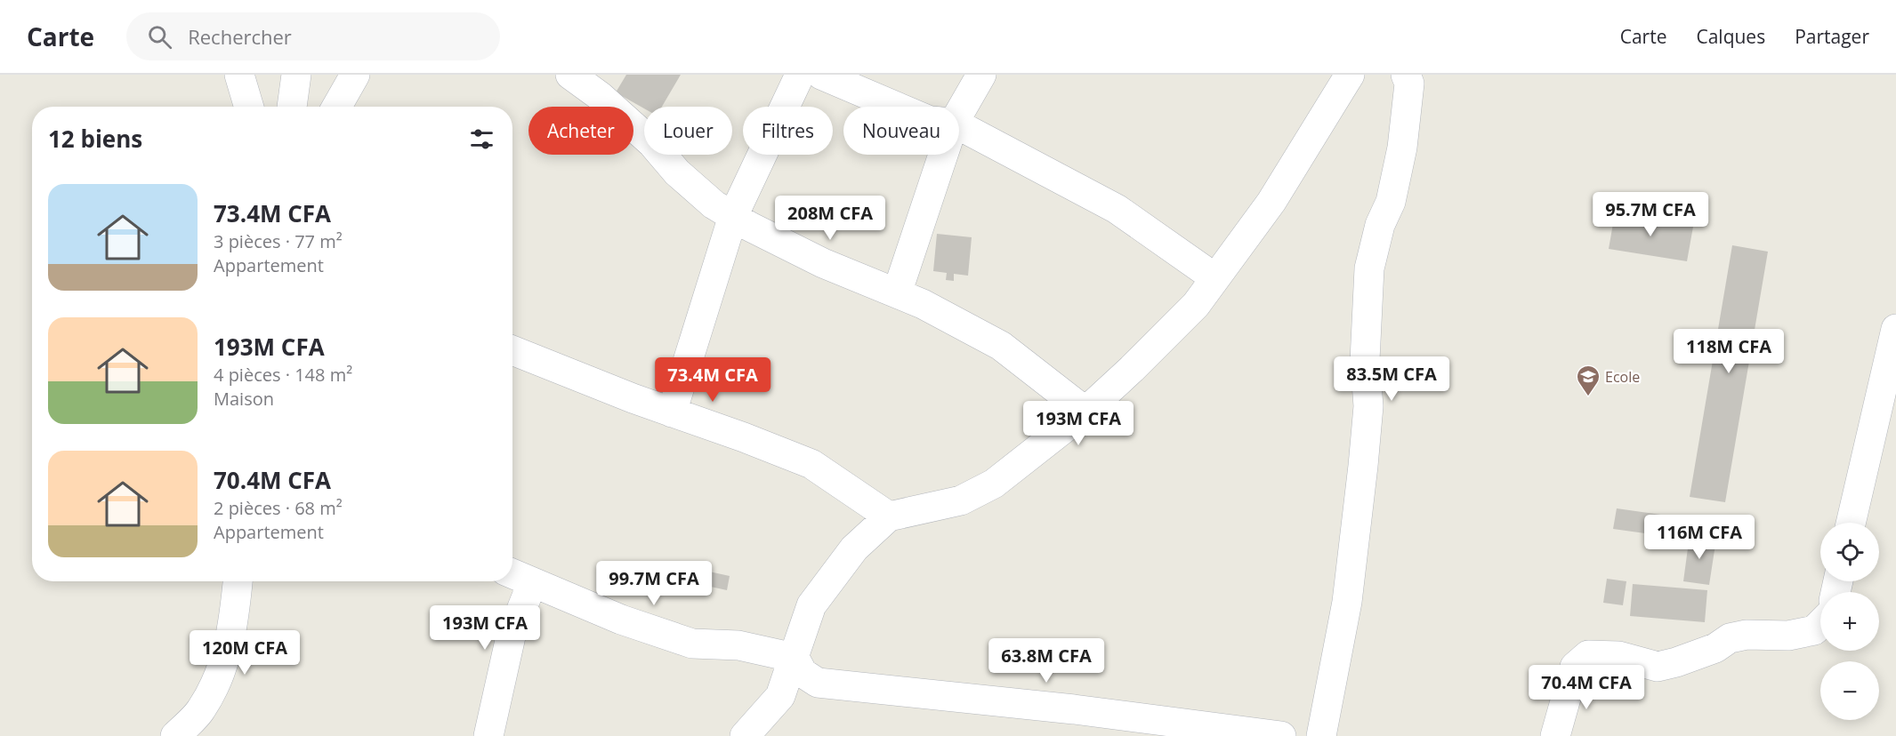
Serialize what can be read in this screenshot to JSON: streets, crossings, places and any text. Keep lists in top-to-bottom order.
{
  "places": {
    "school or university": ["Ecole"]
  },
  "page": {
    "header": "Carte",
    "search": "Rechercher",
    "nav": ["Carte", "Calques", "Partager"],
    "chip": [
      "Acheter",
      "Louer",
      "Filtres",
      "Nouveau"
    ],
    "heading": "12 biens",
    "list": [
      {
        "name": "73.4M CFA",
        "note": "3 pièces · 77 m² · Appartement"
      },
      {
        "name": "193M CFA",
        "note": "4 pièces · 148 m² · Maison"
      },
      {
        "name": "70.4M CFA",
        "note": "2 pièces · 68 m² · Appartement"
      }
    ],
    "price": [
      "95.7M CFA",
      "208M CFA",
      "118M CFA",
      "83.5M CFA",
      "73.4M CFA",
      "193M CFA",
      "116M CFA",
      "99.7M CFA",
      "193M CFA",
      "120M CFA",
      "63.8M CFA",
      "70.4M CFA"
    ],
    "map_buttons": ["+", "−"]
  }
}
